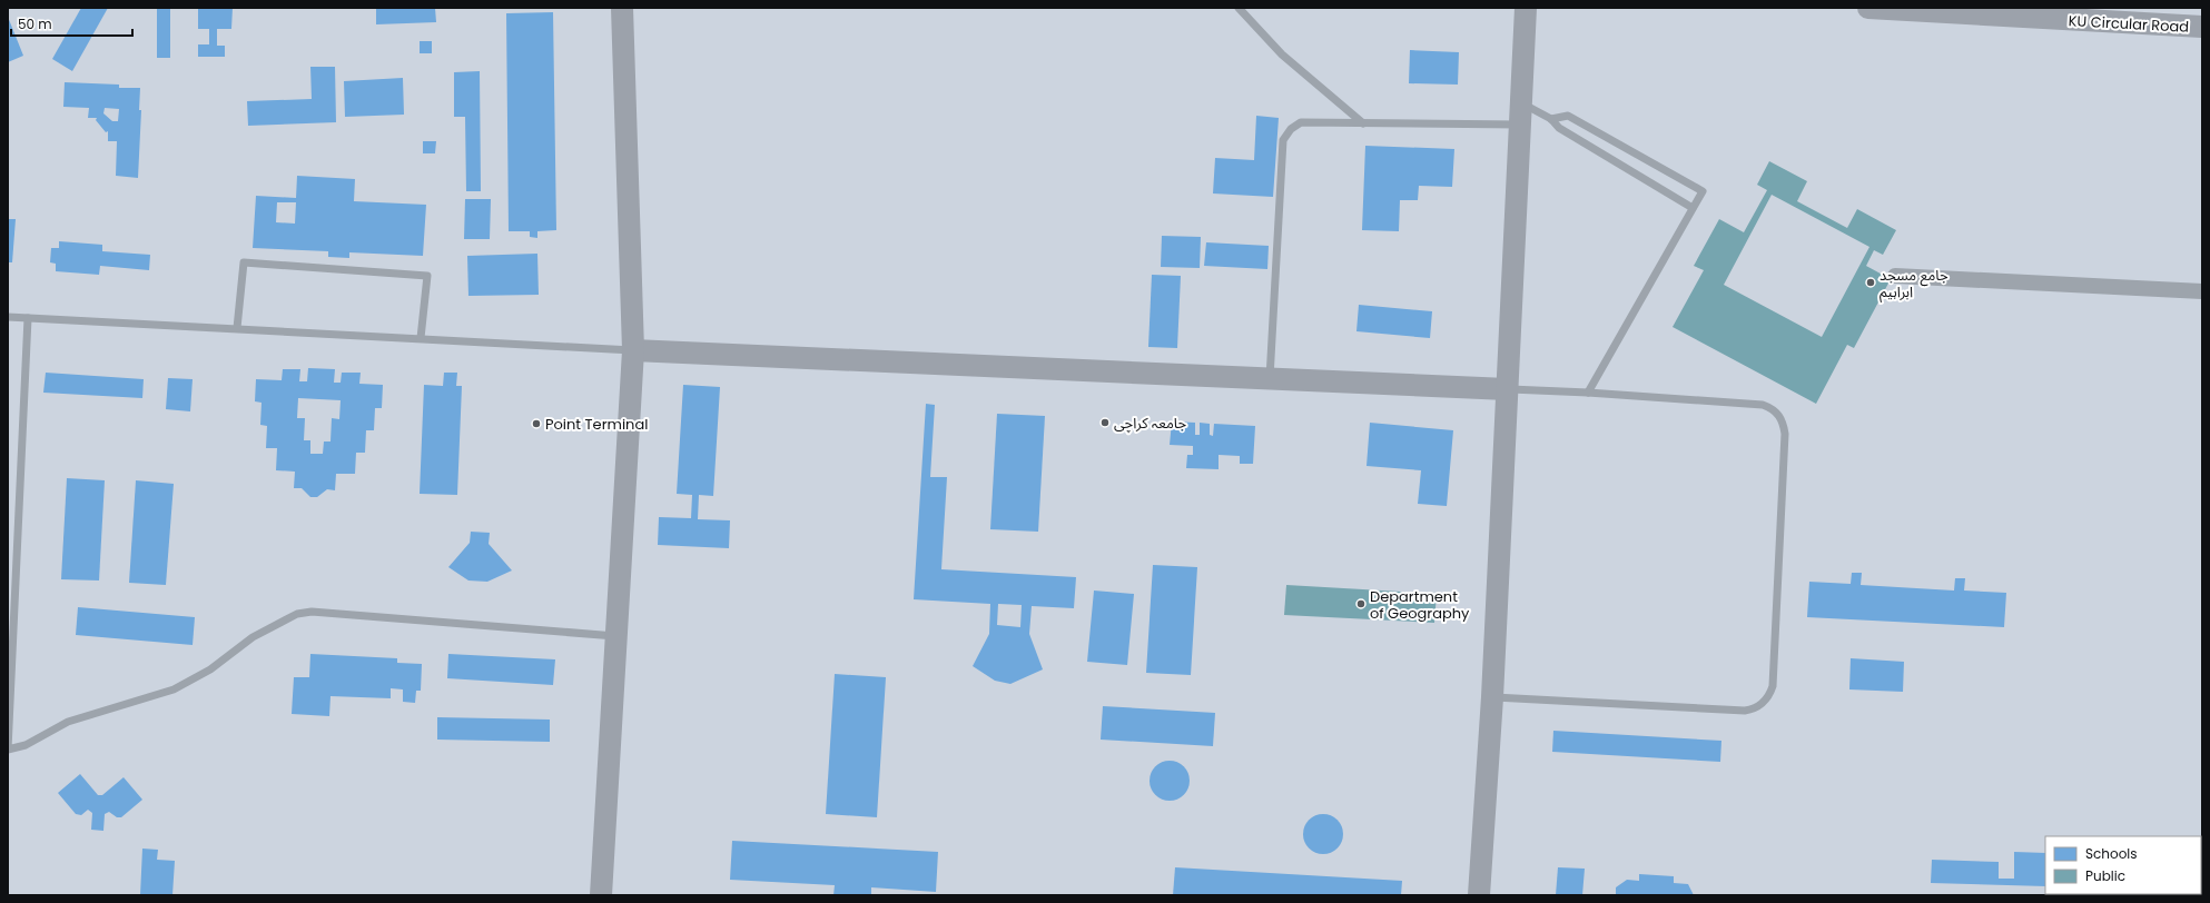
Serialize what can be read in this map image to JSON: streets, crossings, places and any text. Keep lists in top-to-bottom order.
{
  "streets": {
    "street": ["KU Circular Road"]
  },
  "places": [
    "جامع مسجد ابراہیم",
    "جامعہ کراچی",
    "Point Terminal",
    "Department of Geography"
  ],
  "legend": ["Schools", "Public"],
  "scale_bar": "50 m"
}
